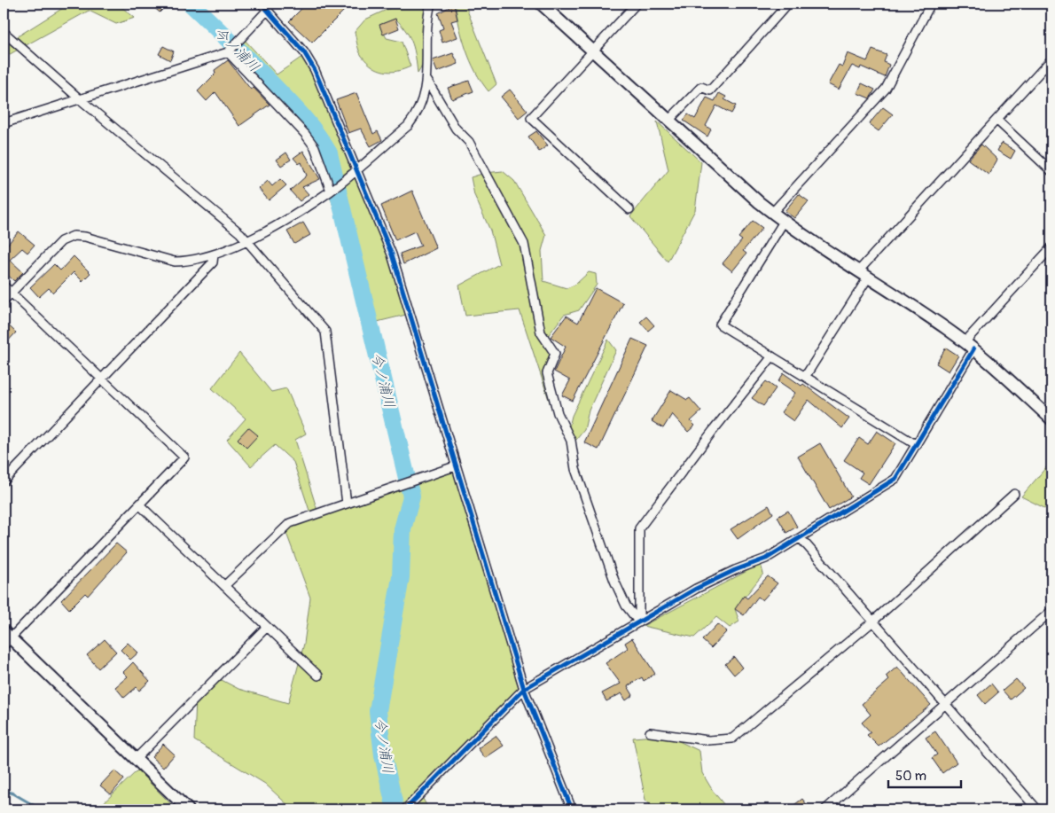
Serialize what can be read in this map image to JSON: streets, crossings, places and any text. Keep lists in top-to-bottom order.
{
  "water": ["今ノ浦川"],
  "scale_bar": "50 m"
}
